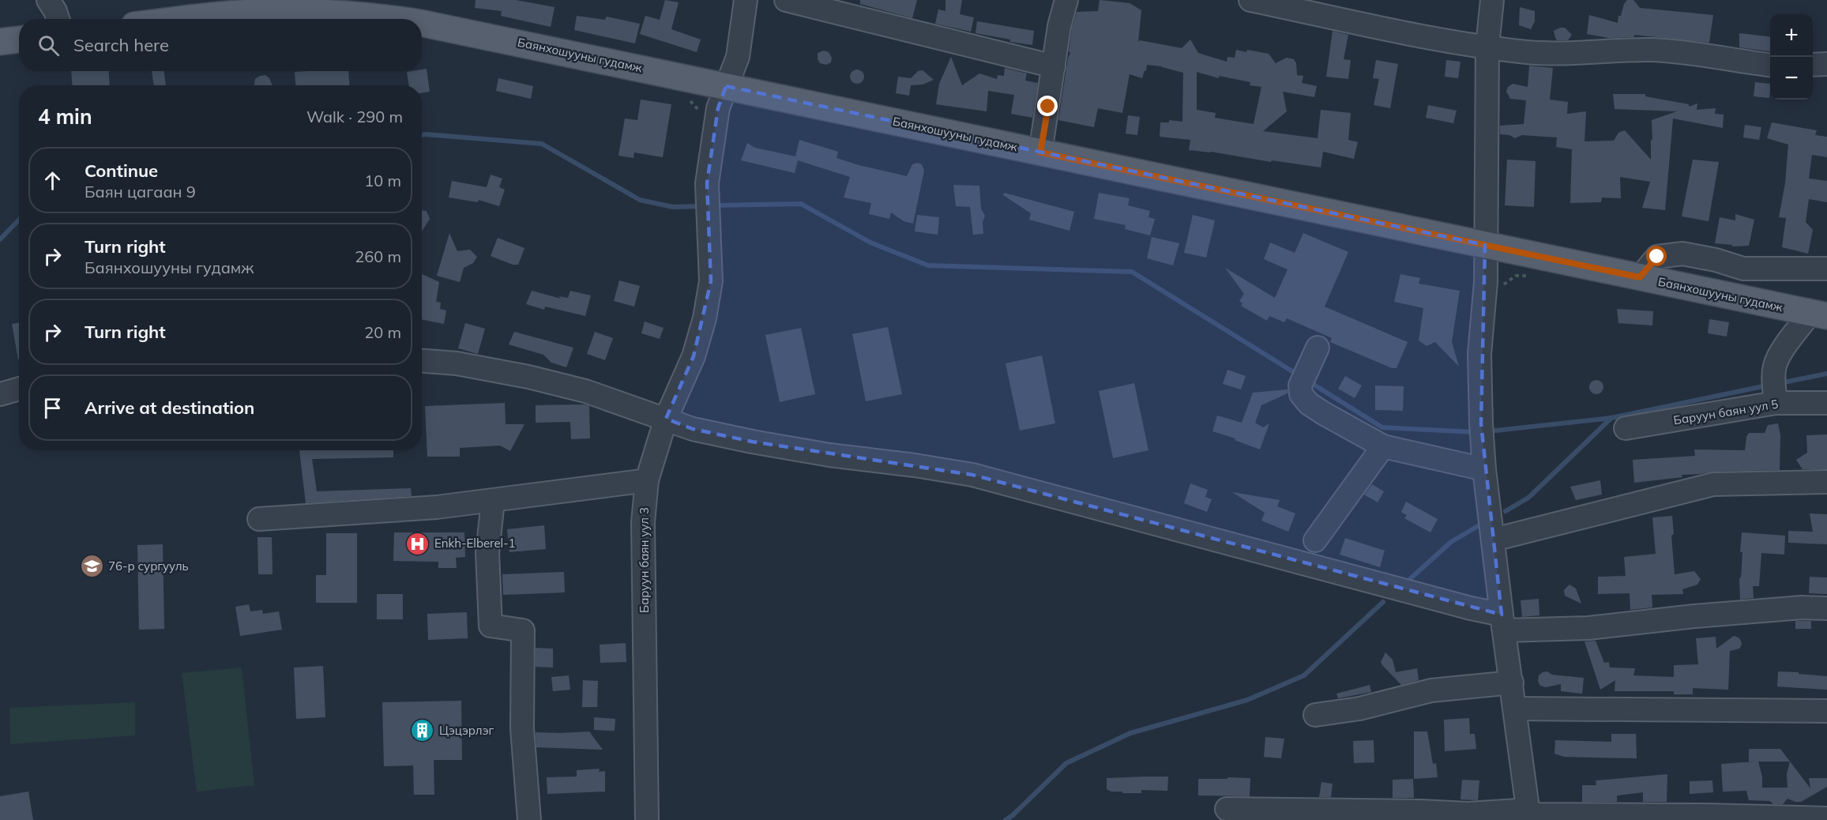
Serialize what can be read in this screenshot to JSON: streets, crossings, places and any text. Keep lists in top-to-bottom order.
{
  "streets": {
    "main road": ["Баянхошууны гудамж"],
    "street": ["Баруун баян уул 5", "Баруун баян уул 3"]
  },
  "crossings": [
    ["Баянхошууны гудамж", "Баруун баян уул 3"]
  ],
  "places": {
    "hospital": ["Enkh-Elberel-1"],
    "school or university": ["76-р сургууль"],
    "building": ["Цэцэрлэг"]
  },
  "page": {
    "map_buttons": ["+", "−"],
    "search": "Search here",
    "heading": ["4 min", "Walk · 290 m"],
    "list": [
      ["Continue", "Баян цагаан 9", "10 m"],
      ["Turn right", "Баянхошууны гудамж", "260 m"],
      ["Turn right", "20 m"],
      "Arrive at destination"
    ]
  }
}
